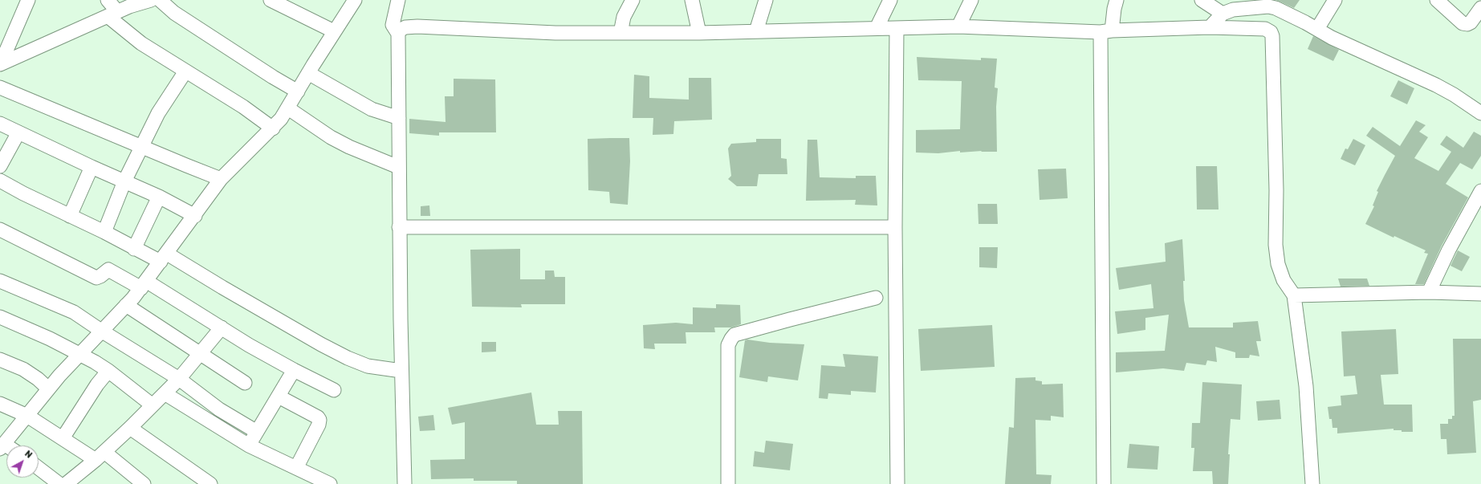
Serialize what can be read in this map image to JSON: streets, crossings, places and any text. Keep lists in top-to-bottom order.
{
  "north": "top right"
}
